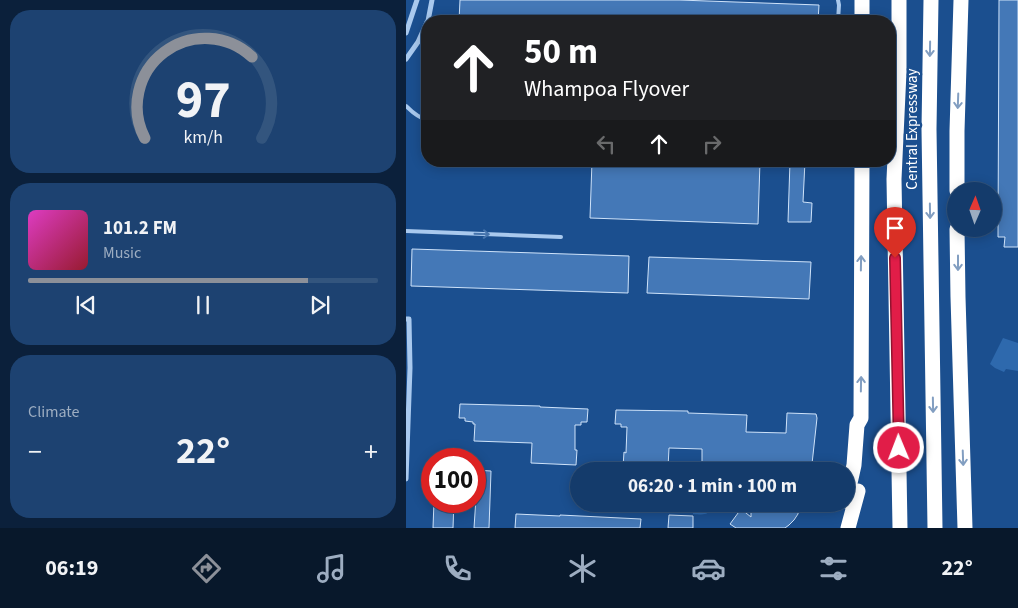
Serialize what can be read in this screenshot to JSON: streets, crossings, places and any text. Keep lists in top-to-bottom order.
{
  "streets": {
    "highway": ["Central Expressway"]
  },
  "north": "top",
  "page": {
    "turn": ["50 m", "Whampoa Flyover"],
    "song": ["101.2 FM", "Music"],
    "tile": "Climate",
    "heat": ["−", "22°", "+"],
    "limit": "100",
    "trip": "06:20 · 1 min · 100 m",
    "tabs": ["06:19", "22°"],
    "gauge": ["97", "km/h"]
  }
}
